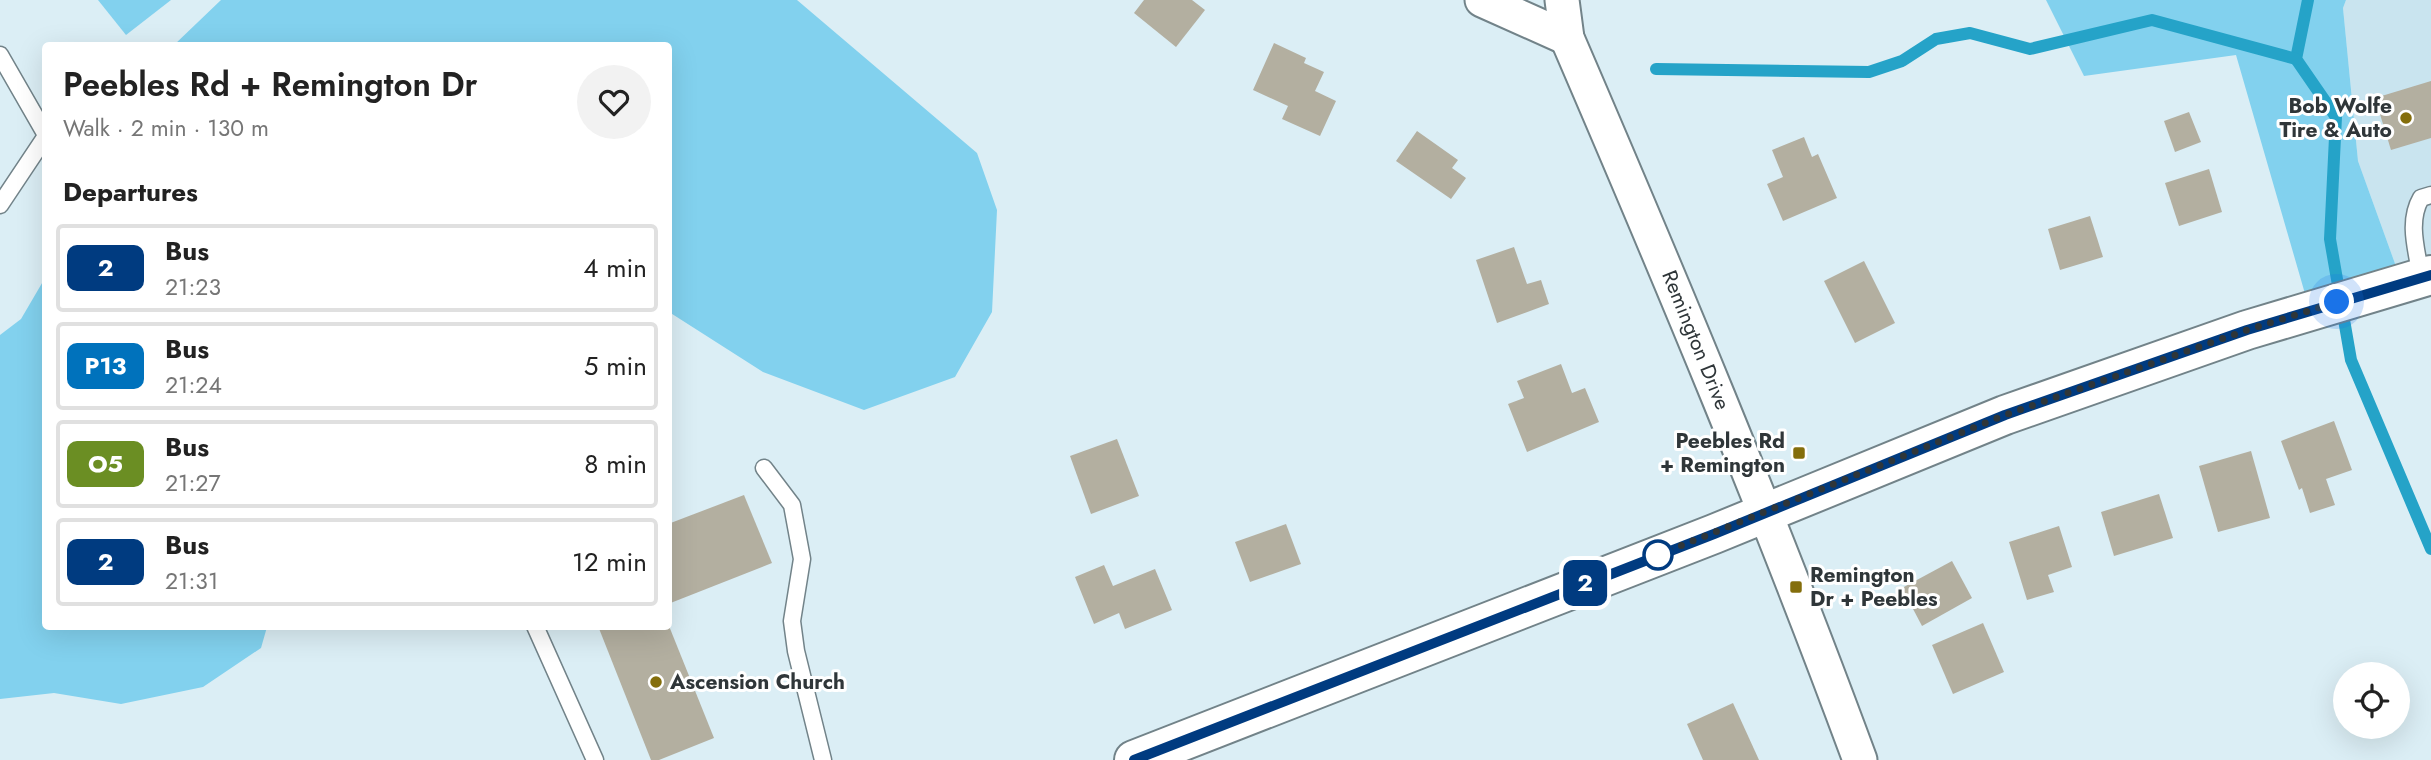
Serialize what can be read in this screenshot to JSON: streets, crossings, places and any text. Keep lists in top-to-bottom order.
{
  "streets": {
    "street": ["Remington Drive"]
  },
  "places": {
    "other": ["Bob Wolfe Tire & Auto", "Ascension Church"],
    "transit": ["Peebles Rd + Remington", "Remington Dr + Peebles"]
  },
  "lines": ["bus line 2"],
  "page": {
    "on_map": "2",
    "heading": [
      ["Peebles Rd + Remington Dr", "Walk · 2 min · 130 m"],
      "Departures"
    ],
    "list": [
      {
        "mark": "2",
        "name": "Bus",
        "note": "21:23",
        "value": "4 min"
      },
      {
        "mark": "P13",
        "name": "Bus",
        "note": "21:24",
        "value": "5 min"
      },
      {
        "mark": "O5",
        "name": "Bus",
        "note": "21:27",
        "value": "8 min"
      },
      {
        "mark": "2",
        "name": "Bus",
        "note": "21:31",
        "value": "12 min"
      }
    ]
  }
}
